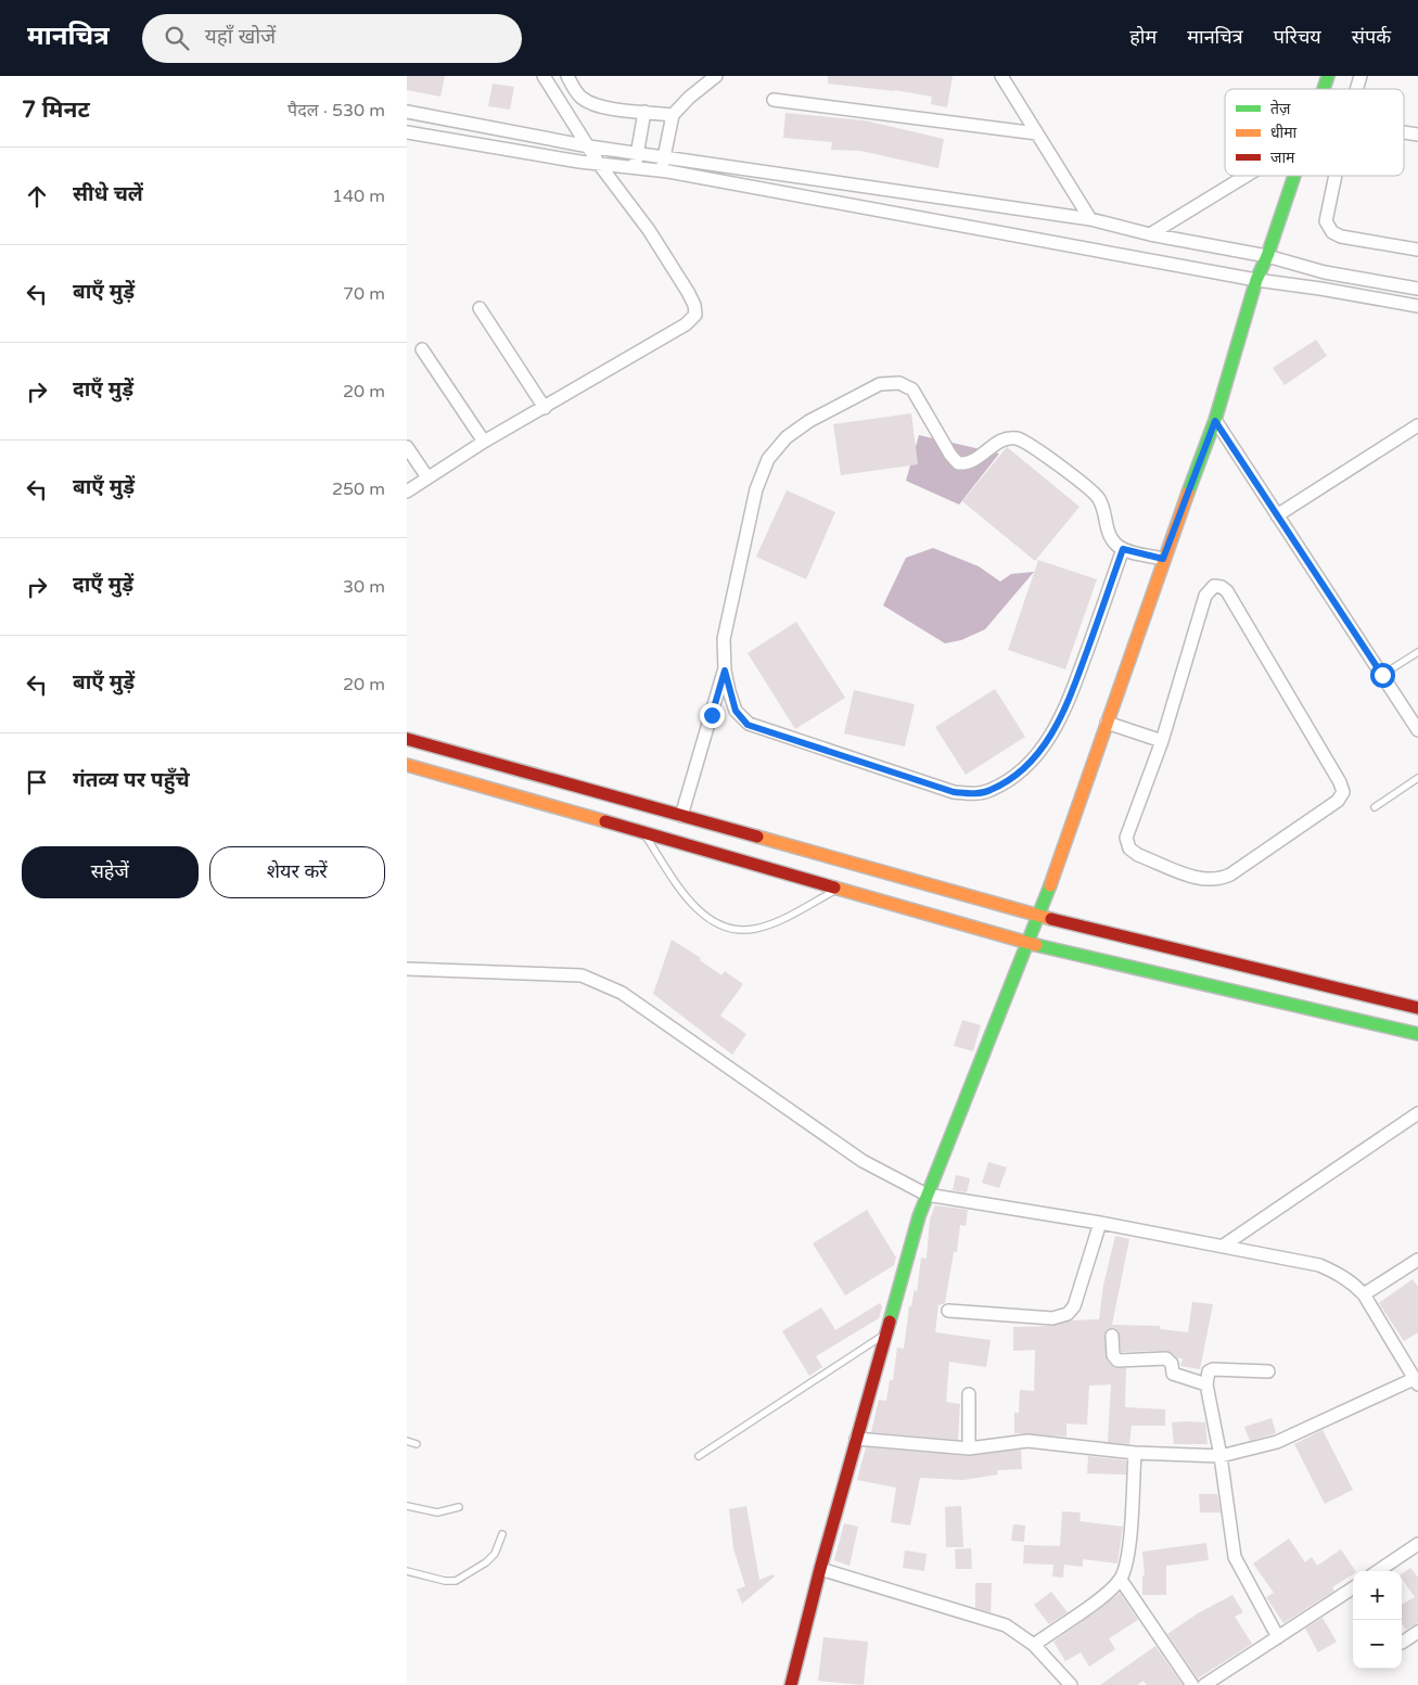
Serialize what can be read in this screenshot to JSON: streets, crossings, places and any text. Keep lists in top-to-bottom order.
{
  "legend": ["तेज़", "धीमा", "जाम"],
  "page": {
    "header": "मानचित्र",
    "search": "यहाँ खोजें",
    "nav": [
      "होम",
      "मानचित्र",
      "परिचय",
      "संपर्क"
    ],
    "heading": ["7 मिनट", "पैदल · 530 m"],
    "list": [
      ["सीधे चलें", "140 m"],
      ["बाएँ मुड़ें", "70 m"],
      ["दाएँ मुड़ें", "20 m"],
      ["बाएँ मुड़ें", "250 m"],
      ["दाएँ मुड़ें", "30 m"],
      ["बाएँ मुड़ें", "20 m"],
      "गंतव्य पर पहुँचे"
    ],
    "buttons": ["सहेजें", "शेयर करें"],
    "map_buttons": ["+", "−"]
  }
}
